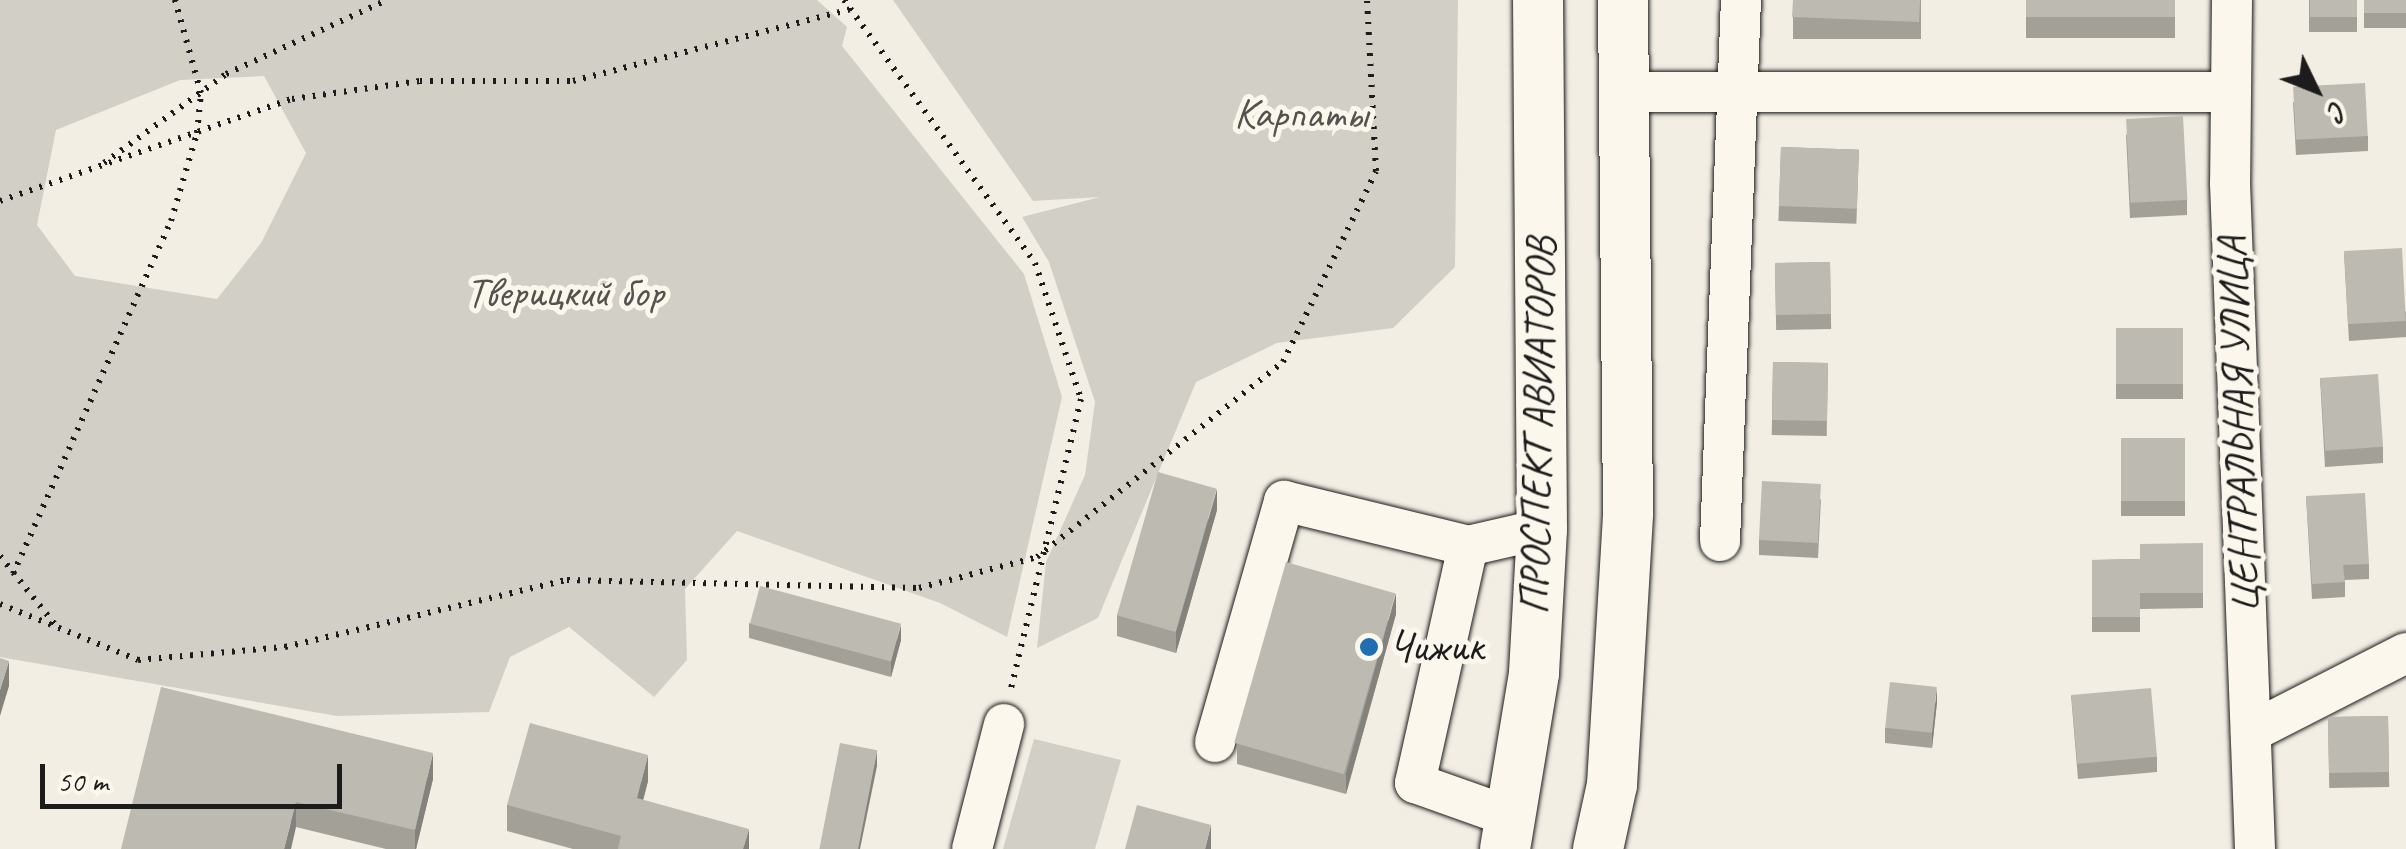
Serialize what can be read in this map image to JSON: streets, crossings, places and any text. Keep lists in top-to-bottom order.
{
  "streets": {
    "main road": ["ПРОСПЕКТ АВИАТОРОВ"],
    "street": ["ЦЕНТРАЛЬНАЯ УЛИЦА"]
  },
  "parks": ["Карпаты", "Тверицкий бор"],
  "places": ["Чижик"],
  "scale_bar": "50 m",
  "north": "bottom right"
}
